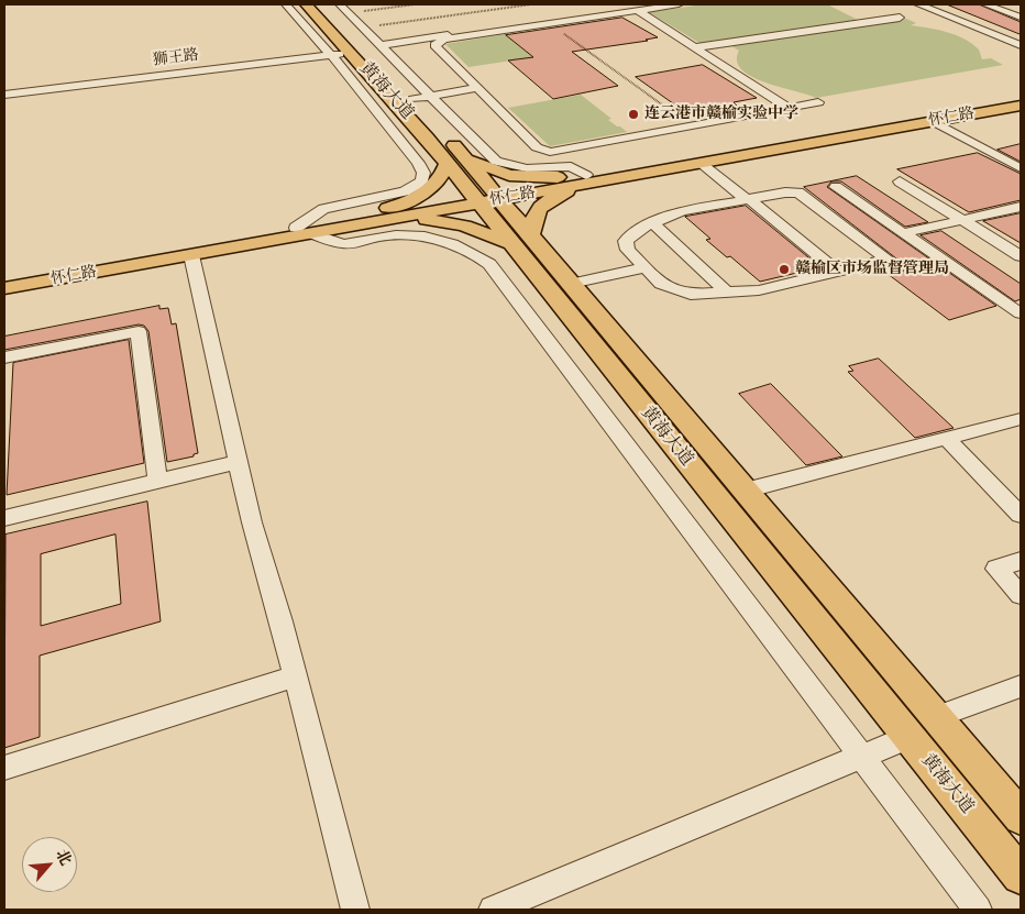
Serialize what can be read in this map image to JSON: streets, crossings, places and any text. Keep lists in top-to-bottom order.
{
  "streets": {
    "main road": ["黄海大道", "怀仁路"],
    "street": ["狮王路"]
  },
  "crossings": [
    ["狮王路", "黄海大道"],
    ["黄海大道", "怀仁路"]
  ],
  "places": ["连云港市赣榆实验中学", "赣榆区市场监督管理局"],
  "north": "top right"
}
